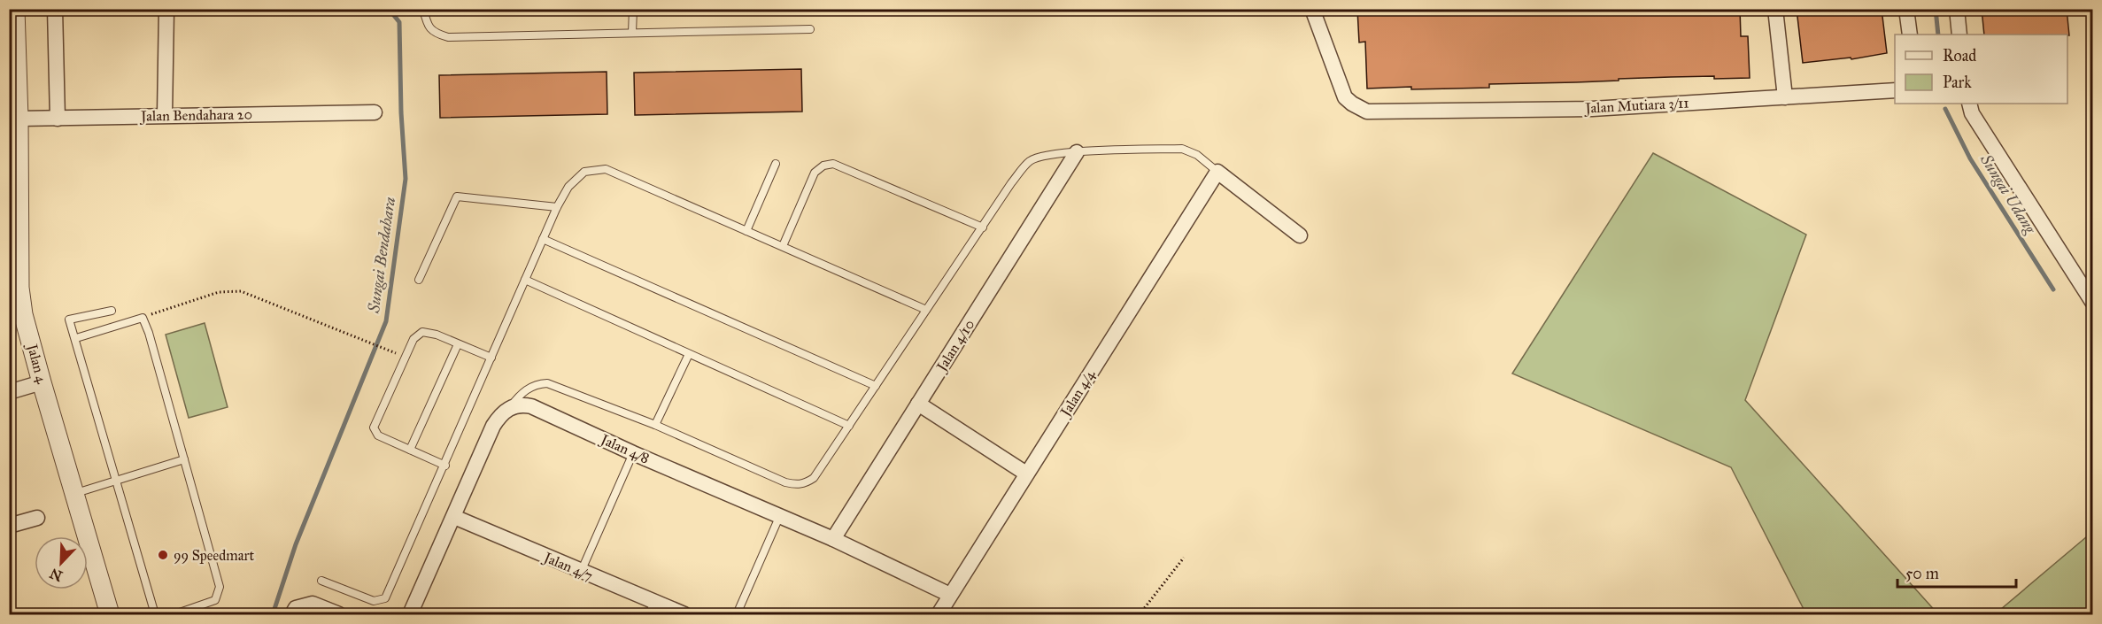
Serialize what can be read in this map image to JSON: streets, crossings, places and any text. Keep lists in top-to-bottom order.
{
  "streets": {
    "street": [
      "Jalan Mutiara 3/11",
      "Jalan Bendahara 20",
      "Jalan 4/10",
      "Jalan 4",
      "Jalan 4/4",
      "Jalan 4/8",
      "Jalan 4/7"
    ]
  },
  "crossings": [
    ["Jalan Bendahara 20", "Jalan 4"],
    ["Jalan 4/10", "Jalan 4/8"],
    ["Jalan 4/4", "Jalan 4/8"]
  ],
  "water": ["Sungai Udang", "Sungai Bendahara"],
  "places": ["99 Speedmart"],
  "legend": ["Road", "Park"],
  "scale_bar": "50 m",
  "north": "bottom left"
}
